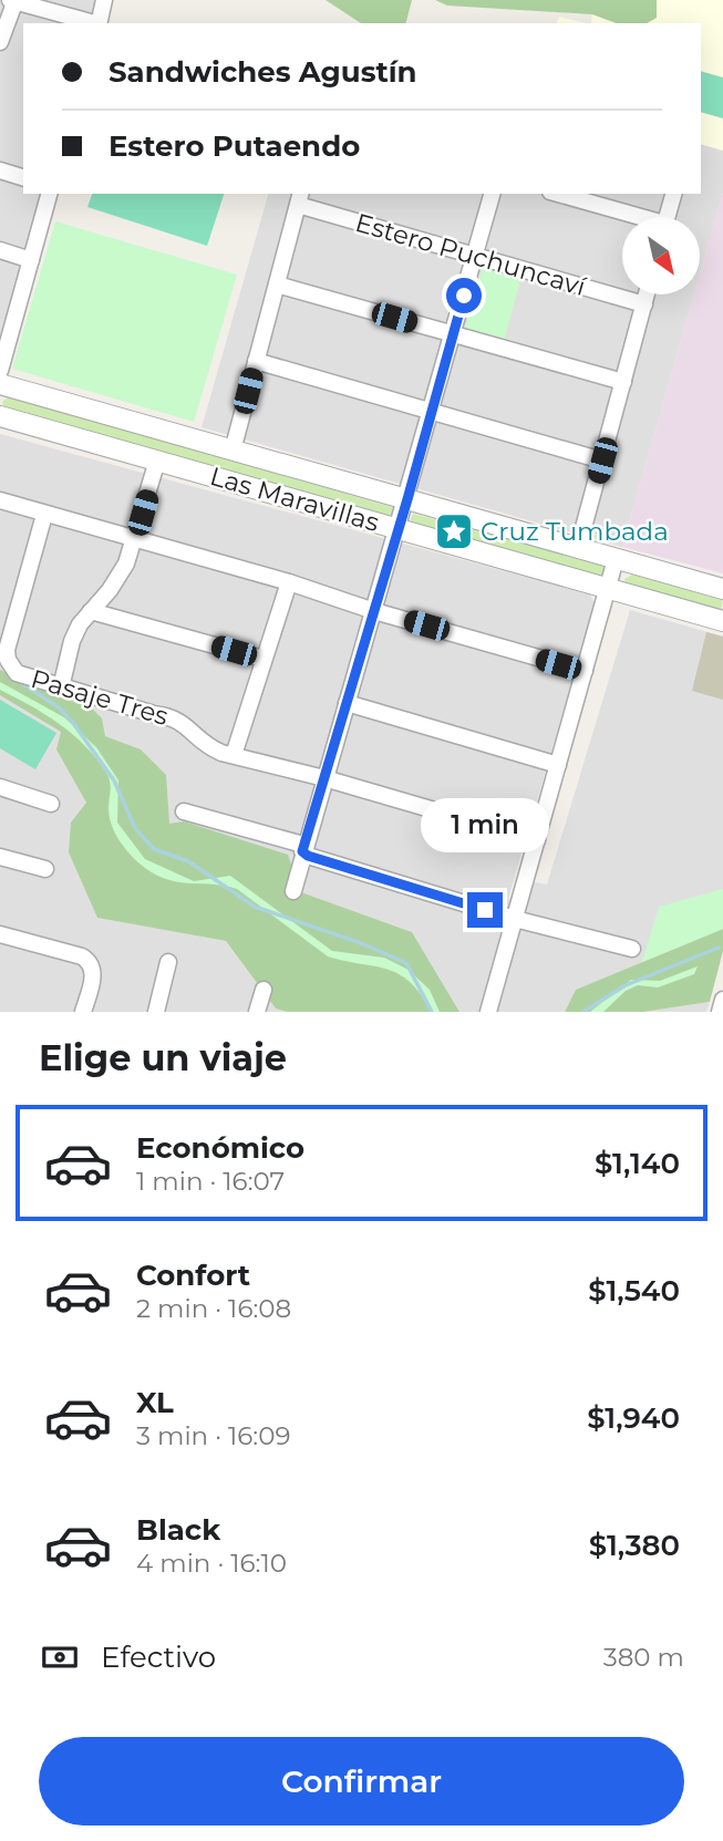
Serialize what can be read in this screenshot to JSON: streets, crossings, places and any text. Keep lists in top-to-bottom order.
{
  "streets": {
    "street": ["Estero Puchuncaví", "Las Maravillas", "Pasaje Tres"]
  },
  "places": {
    "place": ["Cruz Tumbada"]
  },
  "north": "bottom right",
  "page": {
    "banner": ["Sandwiches Agustín", "Estero Putaendo"],
    "bubble": "1 min",
    "heading": "Elige un viaje",
    "list": [
      {
        "name": "Económico",
        "note": "1 min · 16:07",
        "value": "$1,140"
      },
      {
        "name": "Confort",
        "note": "2 min · 16:08",
        "value": "$1,540"
      },
      {
        "name": "XL",
        "note": "3 min · 16:09",
        "value": "$1,940"
      },
      {
        "name": "Black",
        "note": "4 min · 16:10",
        "value": "$1,380"
      }
    ],
    "pay": ["Efectivo", "380 m"],
    "buttons": "Confirmar"
  }
}
